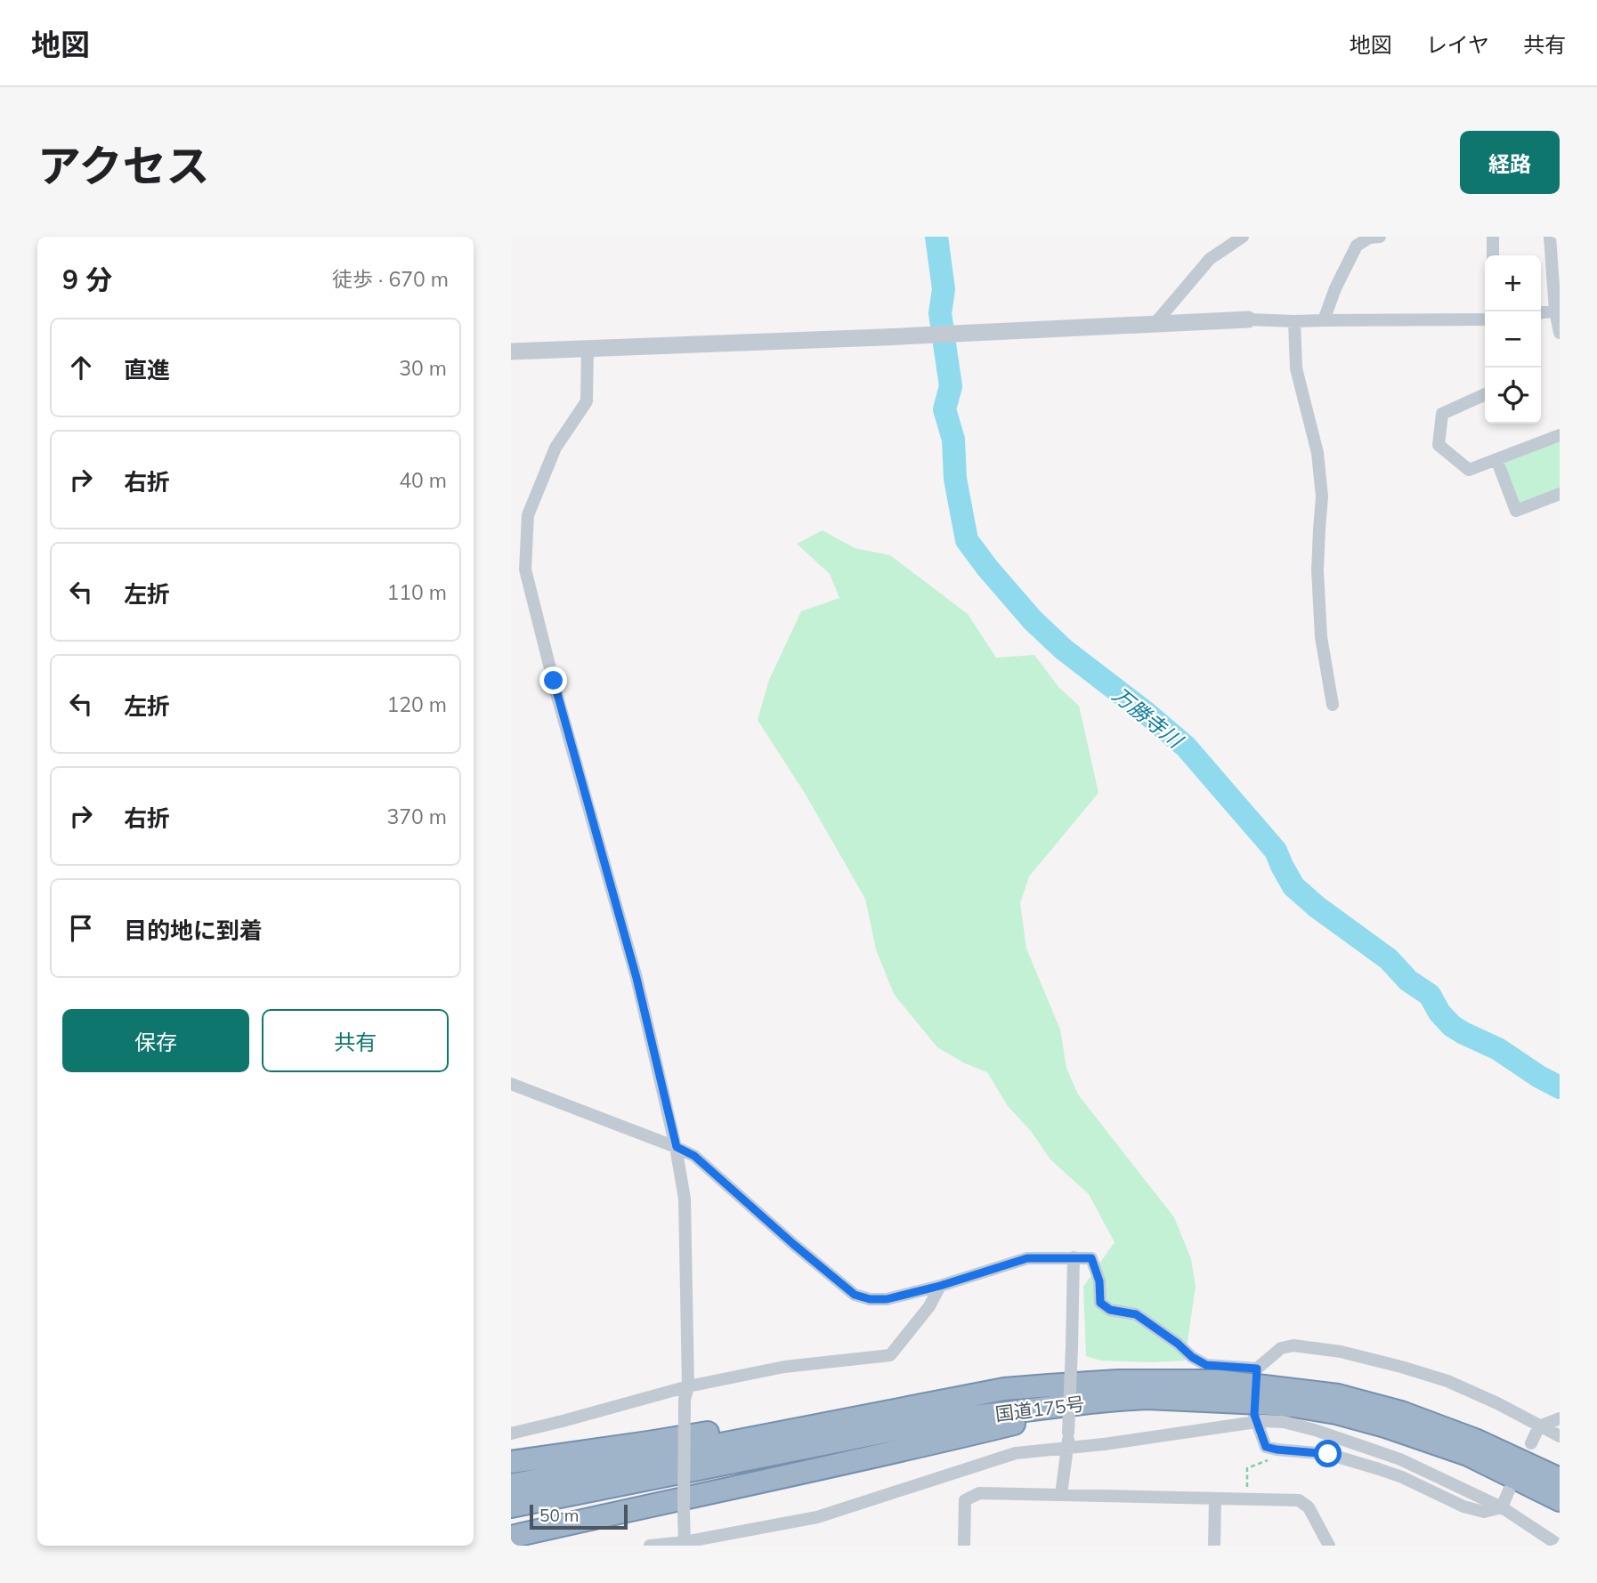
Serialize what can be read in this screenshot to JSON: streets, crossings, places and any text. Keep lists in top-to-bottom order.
{
  "streets": {
    "highway": ["国道175号"]
  },
  "water": ["万勝寺川"],
  "scale_bar": "50 m",
  "page": {
    "header": "地図",
    "nav": ["地図", "レイヤ", "共有"],
    "title": "アクセス",
    "buttons": [
      "経路",
      ["保存", "共有"]
    ],
    "heading": ["9 分", "徒歩 · 670 m"],
    "map_buttons": ["+", "−"],
    "list": [
      ["直進", "30 m"],
      ["右折", "40 m"],
      ["左折", "110 m"],
      ["左折", "120 m"],
      ["右折", "370 m"],
      "目的地に到着"
    ],
    "scale": "50 m"
  }
}
